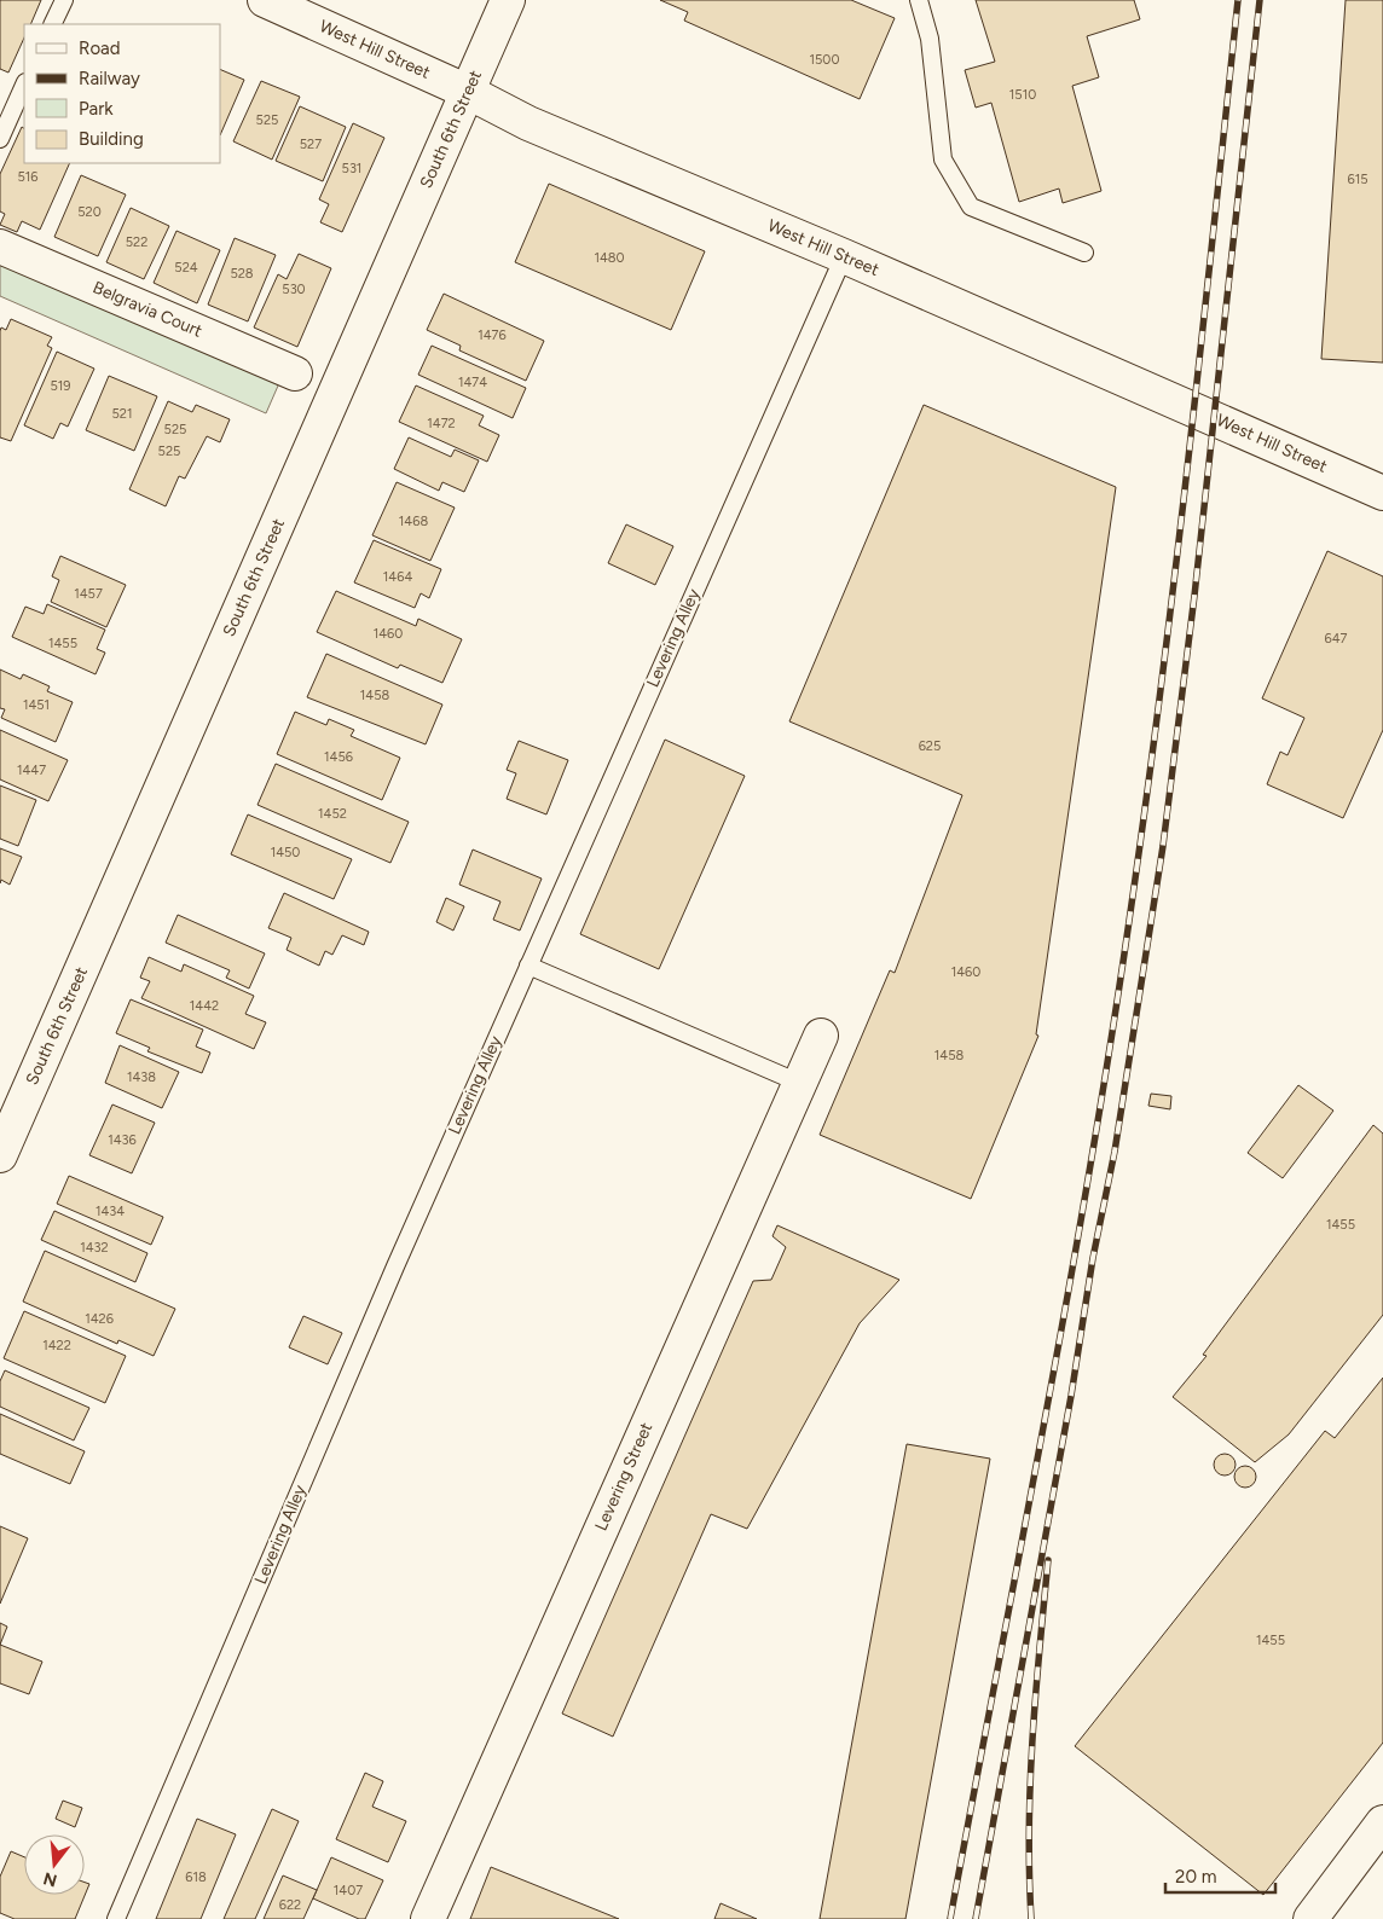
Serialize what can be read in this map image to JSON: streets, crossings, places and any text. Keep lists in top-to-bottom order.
{
  "streets": {
    "street": [
      "West Hill Street",
      "South 6th Street",
      "Belgravia Court",
      "Levering Street"
    ],
    "lane": ["Levering Alley"]
  },
  "crossings": [
    ["West Hill Street", "South 6th Street"],
    ["West Hill Street", "Levering Alley"]
  ],
  "house_numbers": [
    "1500",
    "1510",
    "525",
    "527",
    "531",
    "516",
    "615",
    "520",
    "522",
    "1480",
    "524",
    "528",
    "530",
    "1476",
    "1474",
    "519",
    "521",
    "1472",
    "525",
    "525",
    "1468",
    "1464",
    "1457",
    "1460",
    "647",
    "1455",
    "1458",
    "1451",
    "625",
    "1456",
    "1447",
    "1452",
    "1450",
    "1460",
    "1442",
    "1458",
    "1438",
    "1436",
    "1434",
    "1455",
    "1432",
    "1426",
    "1422",
    "1455",
    "618",
    "1407",
    "622"
  ],
  "legend": [
    "Road",
    "Railway",
    "Park",
    "Building"
  ],
  "scale_bar": "20 m",
  "north": "bottom"
}
